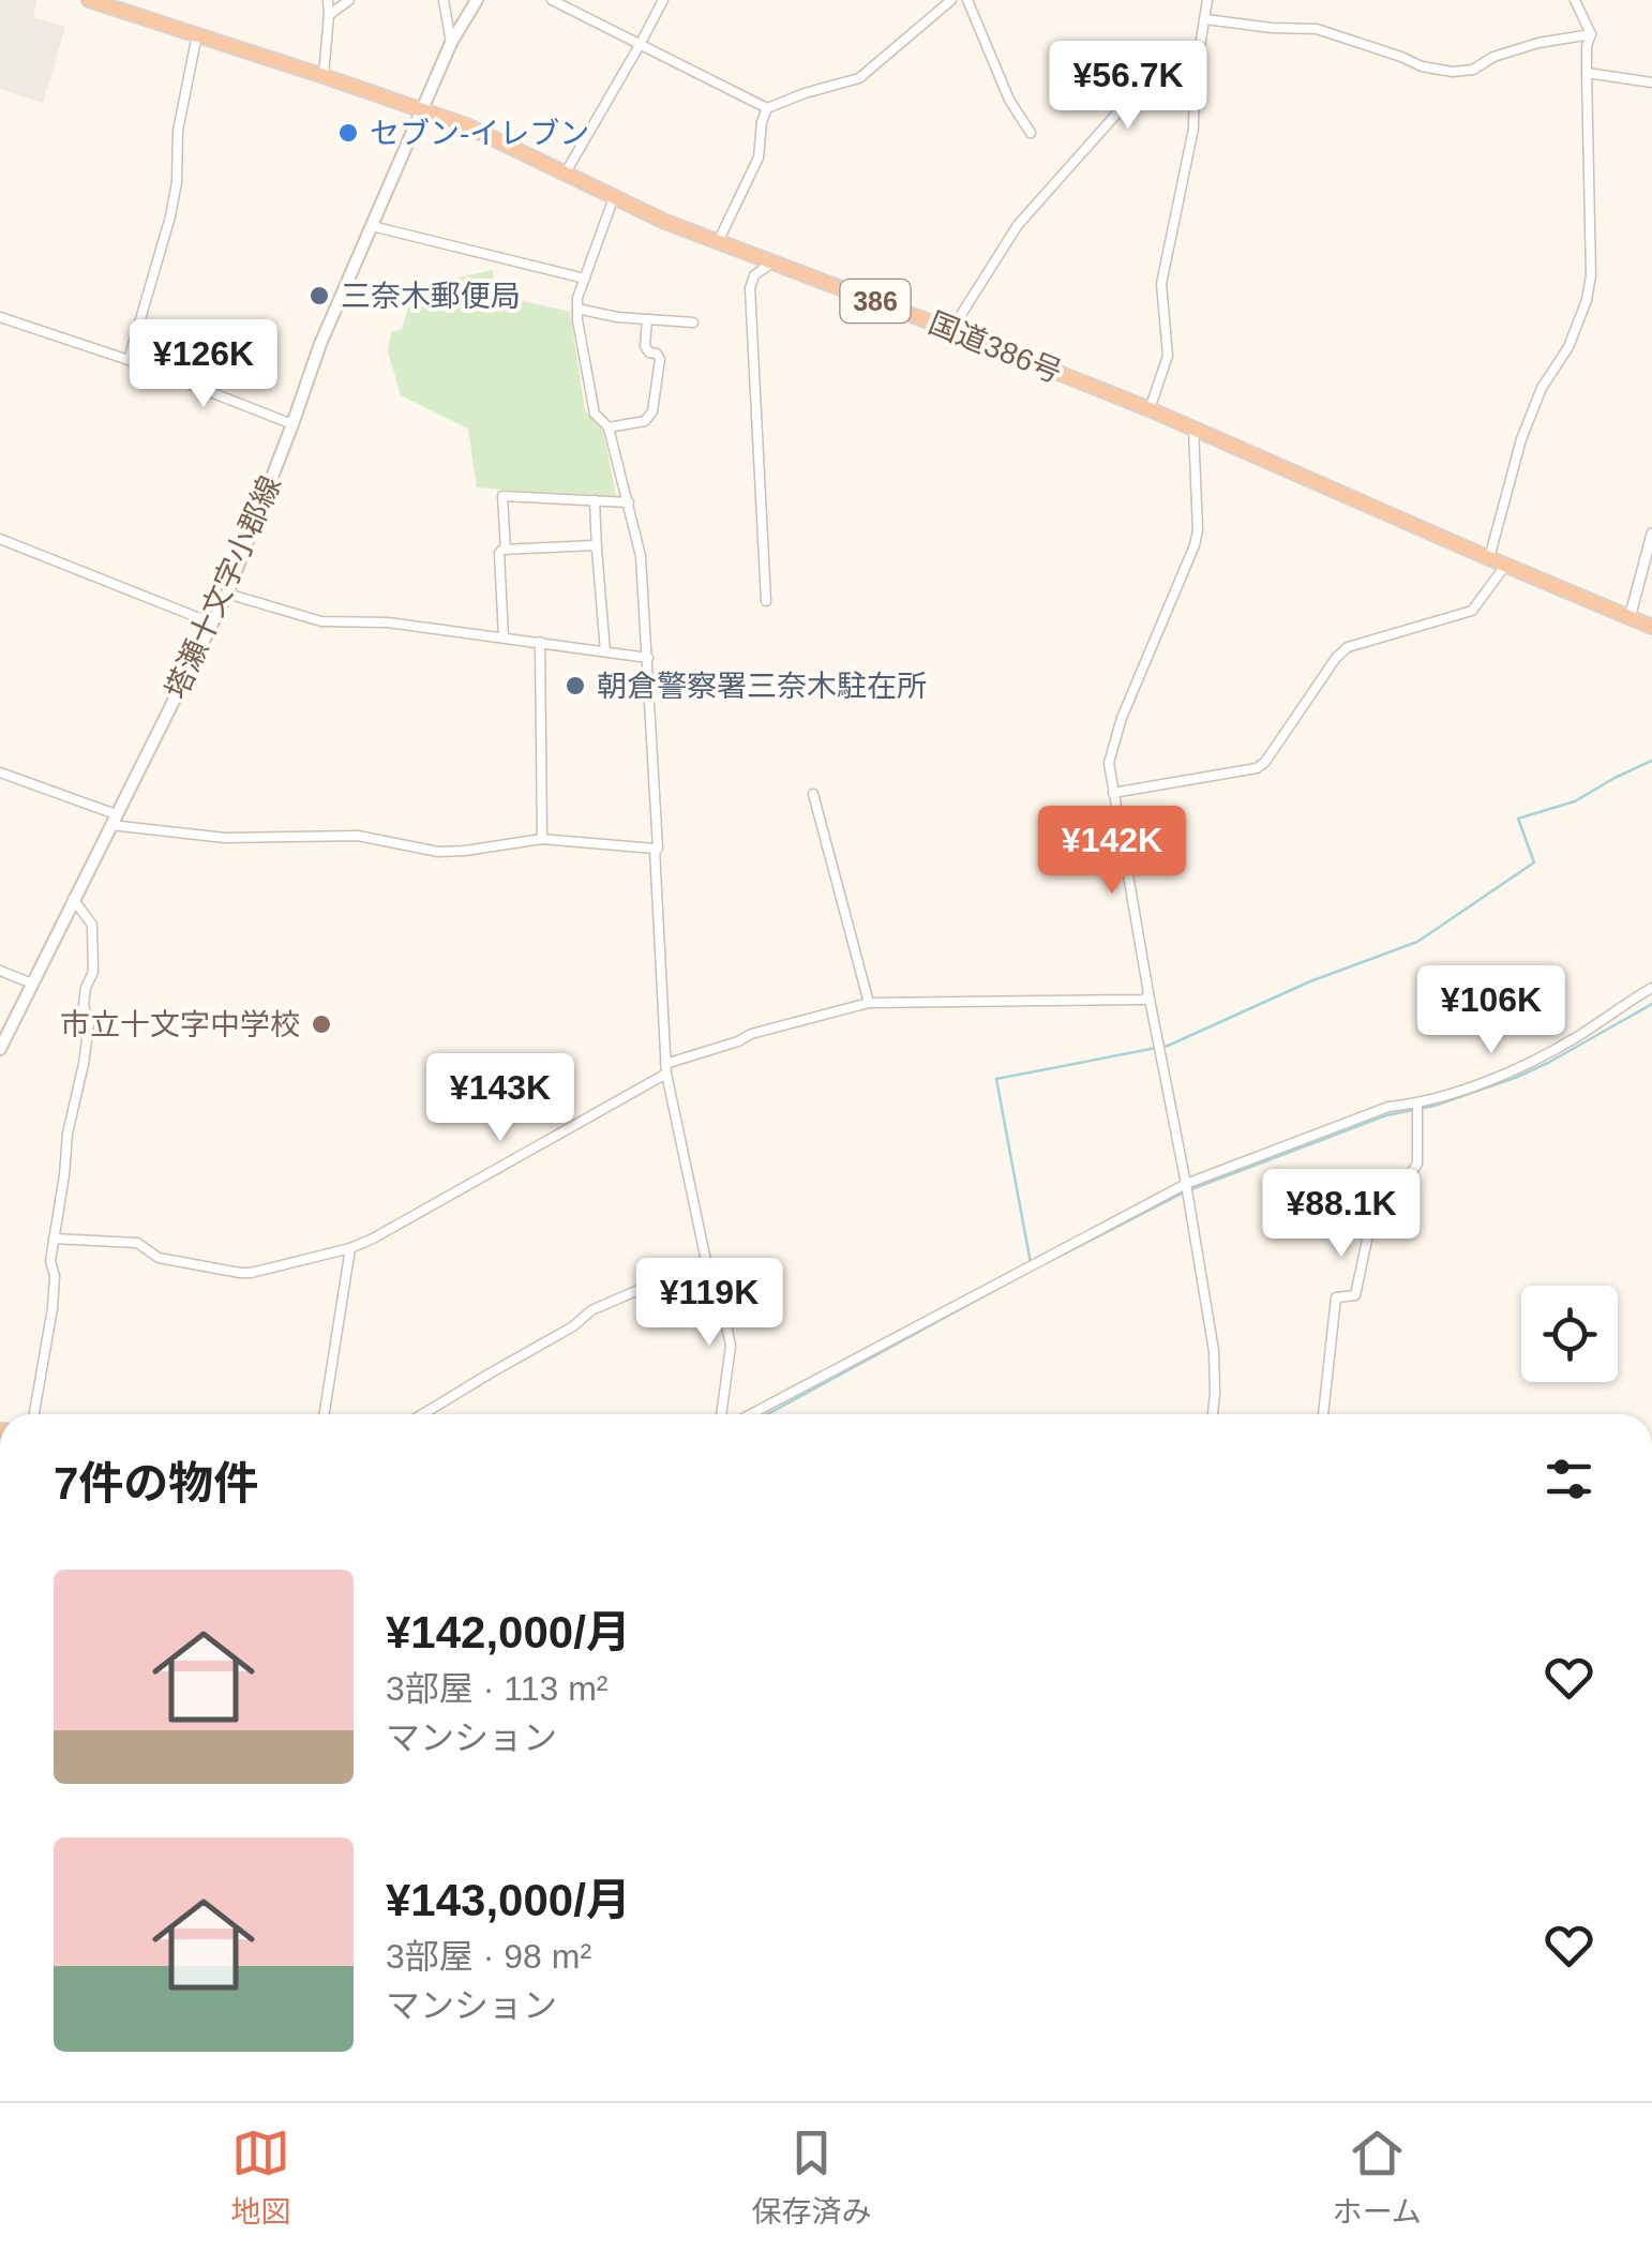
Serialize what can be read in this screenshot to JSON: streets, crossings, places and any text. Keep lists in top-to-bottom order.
{
  "streets": {
    "highway": ["386", "国道386号"],
    "main road": ["塔瀬十文字小郡線"]
  },
  "crossings": [
    ["国道386号", "塔瀬十文字小郡線"]
  ],
  "places": [
    "セブン-イレブン",
    "三奈木郵便局",
    "朝倉警察署三奈木駐在所",
    "市立十文字中学校"
  ],
  "page": {
    "price": [
      "¥56.7K",
      "¥126K",
      "¥142K",
      "¥106K",
      "¥143K",
      "¥88.1K",
      "¥119K"
    ],
    "heading": "7件の物件",
    "list": [
      {
        "name": "¥142,000/月",
        "note": "3部屋 · 113 m² · マンション"
      },
      {
        "name": "¥143,000/月",
        "note": "3部屋 · 98 m² · マンション"
      }
    ],
    "tabs": ["地図", "保存済み", "ホーム"]
  }
}
